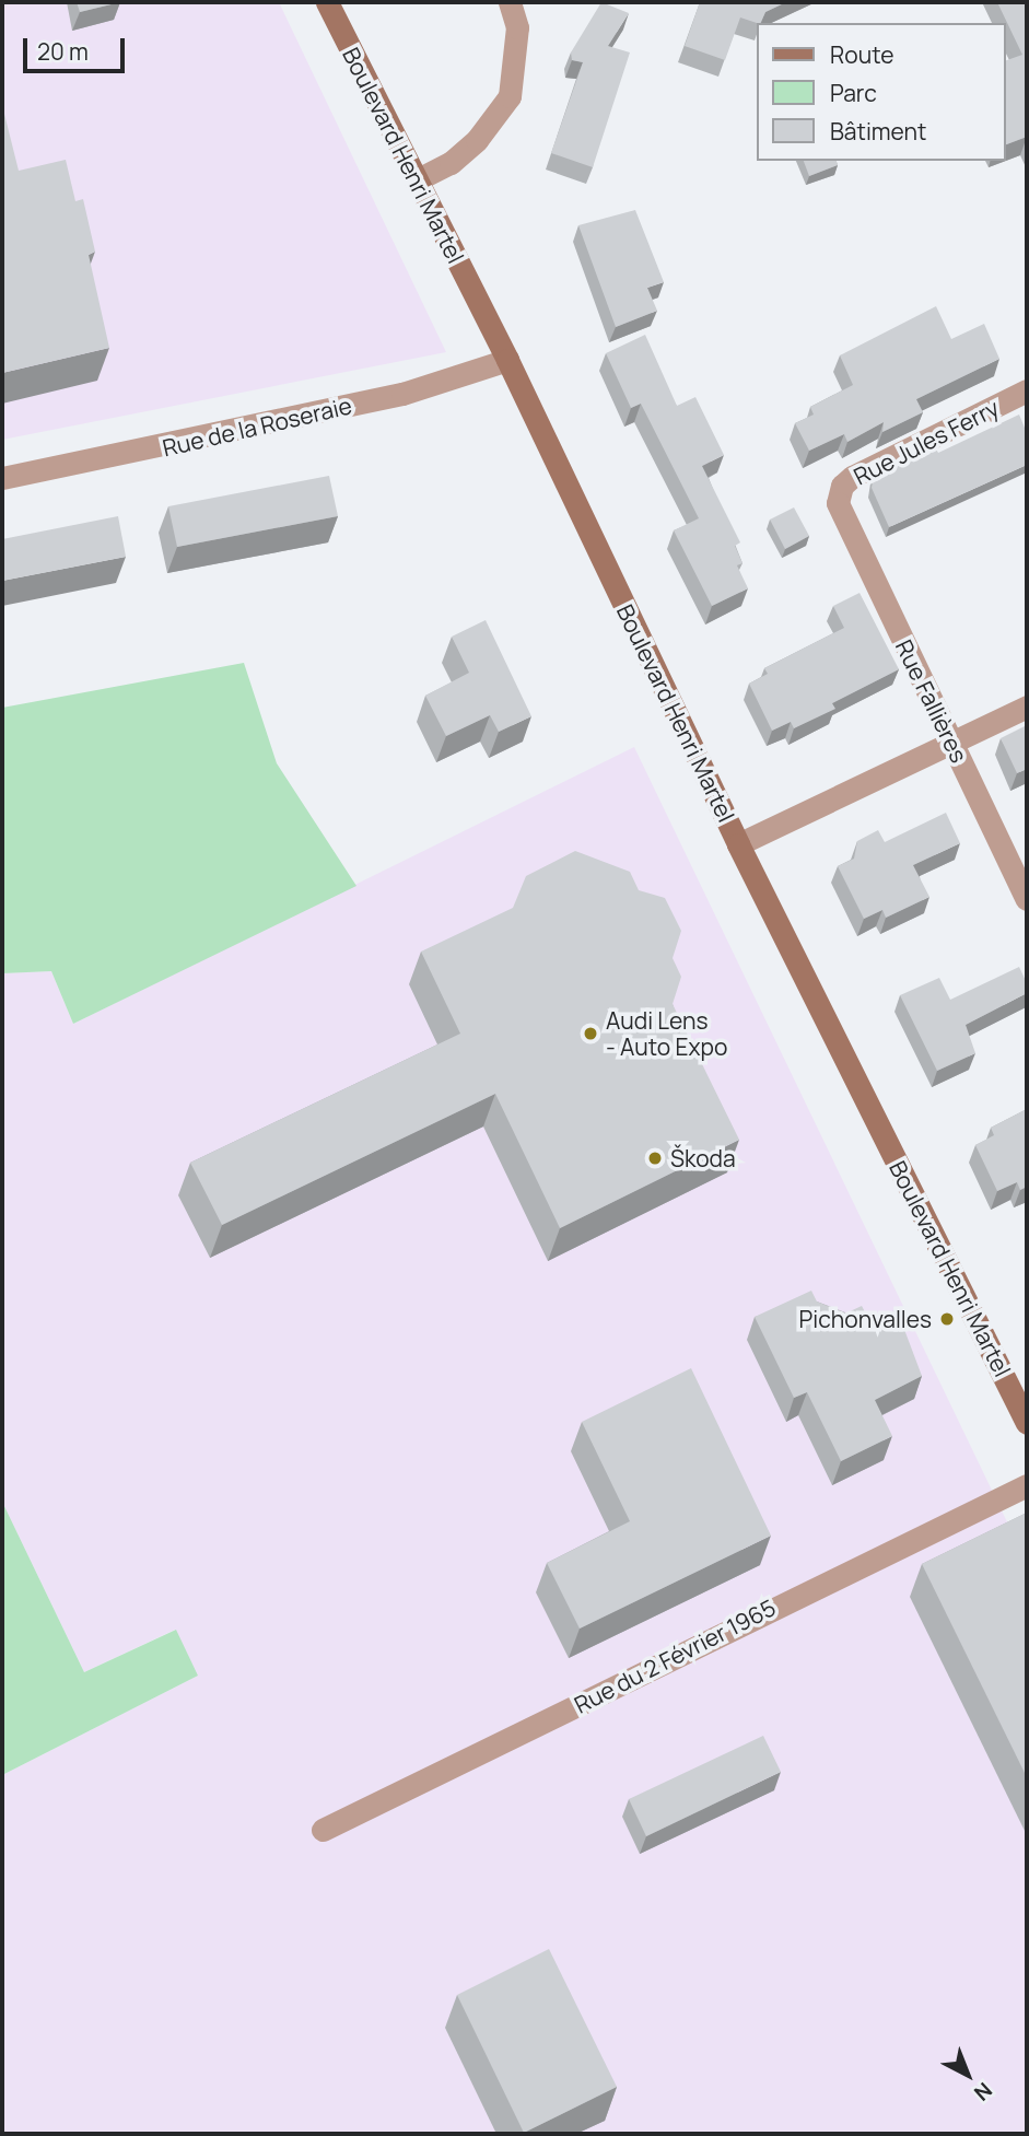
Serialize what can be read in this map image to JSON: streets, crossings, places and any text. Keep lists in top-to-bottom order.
{
  "streets": {
    "street": [
      "Boulevard Henri Martel",
      "Rue de la Roseraie",
      "Rue Jules Ferry",
      "Rue Fallières",
      "Rue du 2 Février 1965"
    ]
  },
  "crossings": [
    ["Boulevard Henri Martel", "Rue de la Roseraie"],
    ["Rue Jules Ferry", "Rue Fallières"]
  ],
  "places": ["Audi Lens - Auto Expo", "Škoda", "Pichonvalles"],
  "legend": ["Route", "Parc", "Bâtiment"],
  "scale_bar": "20 m",
  "north": "bottom right"
}
